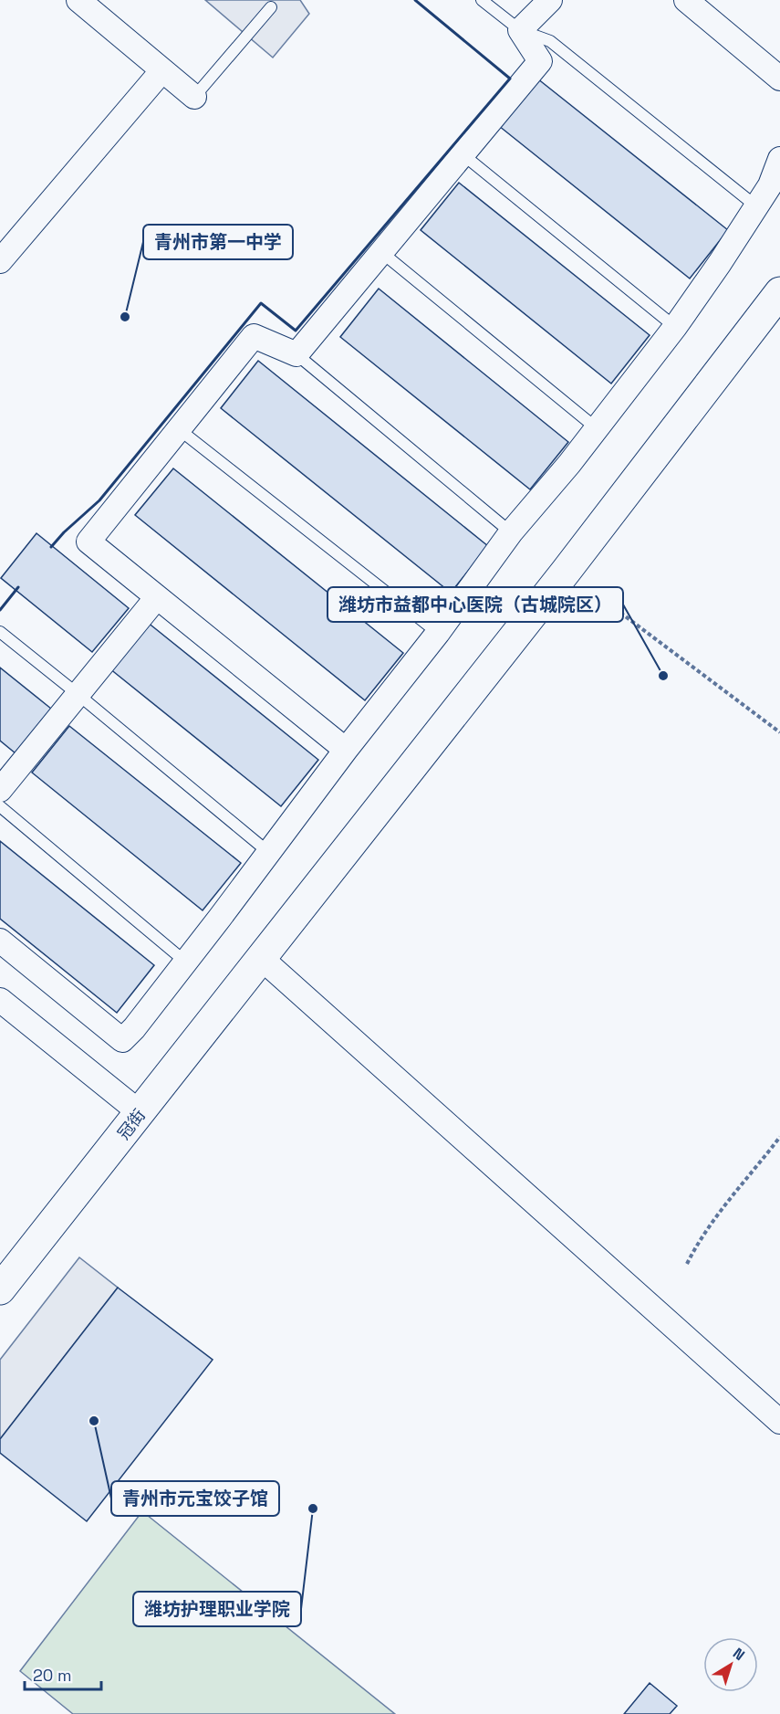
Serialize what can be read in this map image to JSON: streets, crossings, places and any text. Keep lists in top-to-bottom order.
{
  "streets": {
    "street": ["冠街"]
  },
  "places": [
    "青州市第一中学",
    "潍坊市益都中心医院（古城院区）",
    "青州市元宝饺子馆",
    "潍坊护理职业学院"
  ],
  "scale_bar": "20 m",
  "north": "top right"
}
